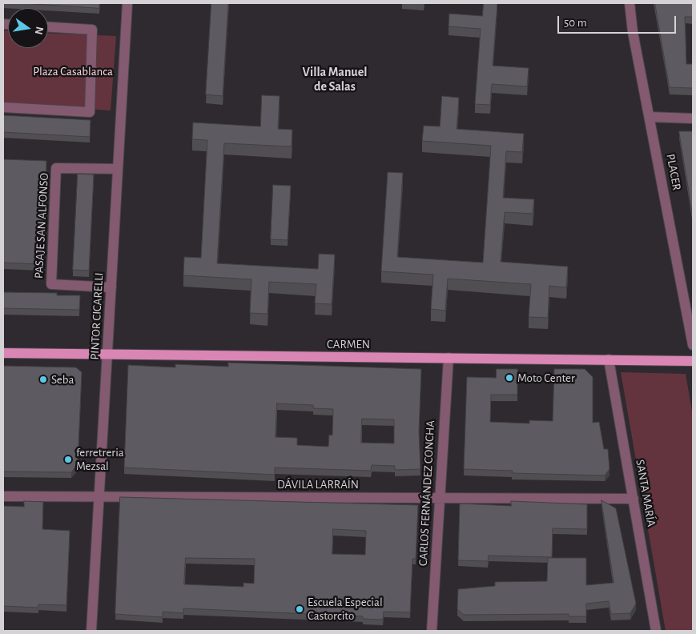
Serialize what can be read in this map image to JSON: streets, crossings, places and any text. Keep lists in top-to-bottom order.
{
  "streets": {
    "main road": ["CARMEN"],
    "street": [
      "PLACER",
      "PASAJE SAN ALFONSO",
      "PINTOR CICARELLI",
      "DÁVILA LARRAÍN",
      "CARLOS FERNÁNDEZ CONCHA",
      "SANTA MARÍA"
    ]
  },
  "crossings": [
    ["PASAJE SAN ALFONSO", "PINTOR CICARELLI"],
    ["PINTOR CICARELLI", "CARMEN"],
    ["PINTOR CICARELLI", "DÁVILA LARRAÍN"],
    ["CARMEN", "CARLOS FERNÁNDEZ CONCHA"],
    ["CARMEN", "SANTA MARÍA"],
    ["DÁVILA LARRAÍN", "CARLOS FERNÁNDEZ CONCHA"],
    ["DÁVILA LARRAÍN", "SANTA MARÍA"]
  ],
  "districts": ["Villa Manuel de Salas"],
  "parks": ["Plaza Casablanca"],
  "places": [
    "Moto Center",
    "Seba",
    "ferretreria Mezsal",
    "Escuela Especial Castorcito"
  ],
  "scale_bar": "50 m",
  "north": "right"
}
